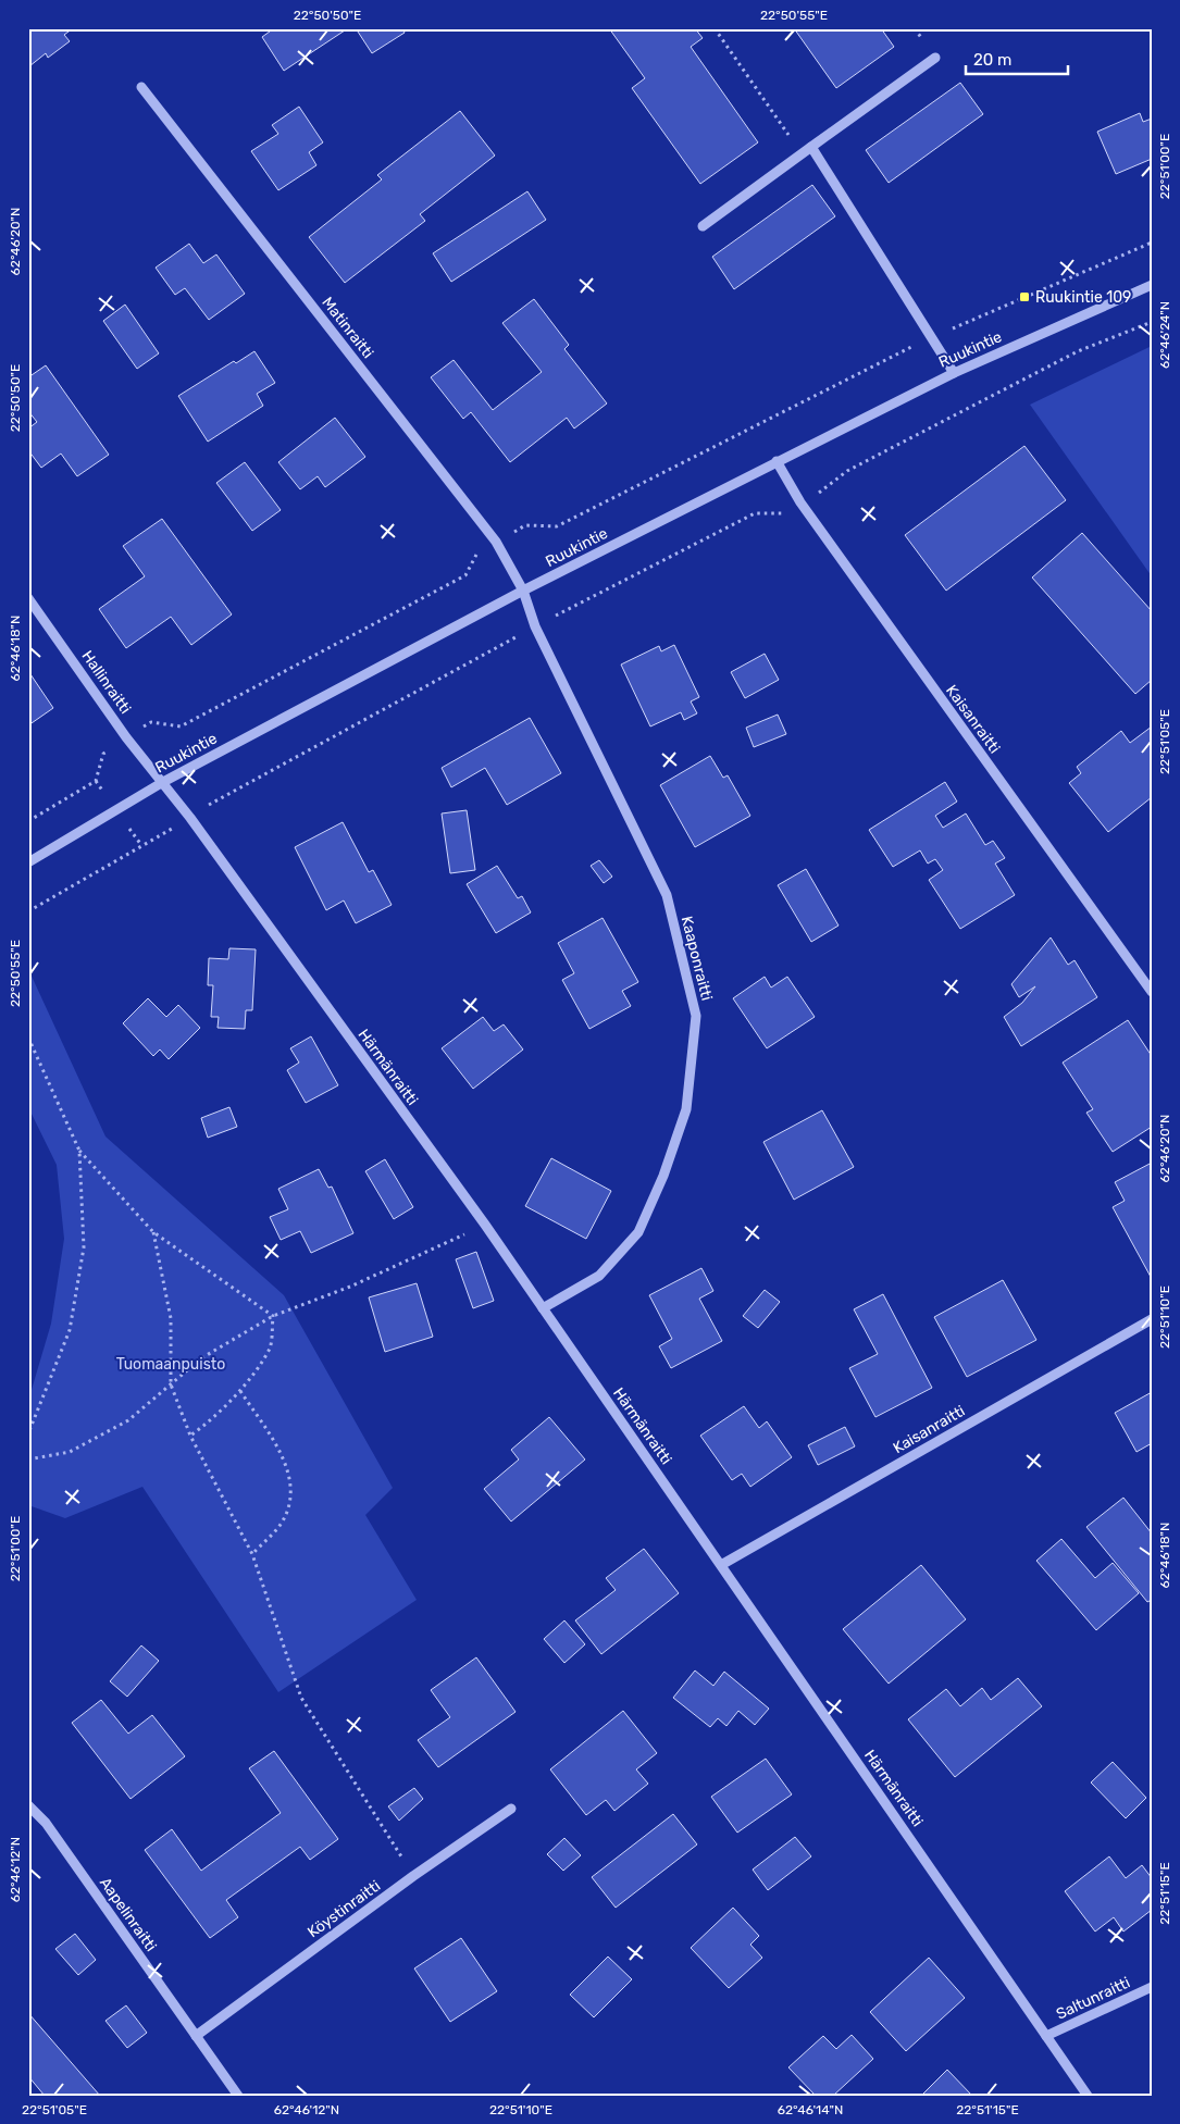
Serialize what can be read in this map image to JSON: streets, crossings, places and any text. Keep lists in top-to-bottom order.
{
  "streets": {
    "street": [
      "Matinraitti",
      "Ruukintie",
      "Hallinraitti",
      "Kaisanraitti",
      "Kaaponraitti",
      "Härmänraitti",
      "Köystinraitti",
      "Aapelinraitti",
      "Saltunraitti"
    ]
  },
  "crossings": [
    ["Matinraitti", "Ruukintie"],
    ["Matinraitti", "Kaaponraitti"],
    ["Ruukintie", "Hallinraitti"],
    ["Ruukintie", "Kaisanraitti"],
    ["Ruukintie", "Kaaponraitti"],
    ["Ruukintie", "Härmänraitti"],
    ["Hallinraitti", "Härmänraitti"],
    ["Kaisanraitti", "Härmänraitti"],
    ["Kaaponraitti", "Härmänraitti"],
    ["Härmänraitti", "Saltunraitti"],
    ["Köystinraitti", "Aapelinraitti"]
  ],
  "parks": ["Tuomaanpuisto"],
  "places": {
    "transit": ["Ruukintie 109"]
  },
  "scale_bar": "20 m",
  "coordinates": [
    "22°50'50\"E",
    "22°50'55\"E",
    "22°51'00\"E",
    "62°46'20\"N",
    "62°46'24\"N",
    "62°46'18\"N",
    "22°51'05\"E",
    "22°51'10\"E",
    "62°46'12\"N",
    "22°51'15\"E",
    "62°46'14\"N"
  ]
}
